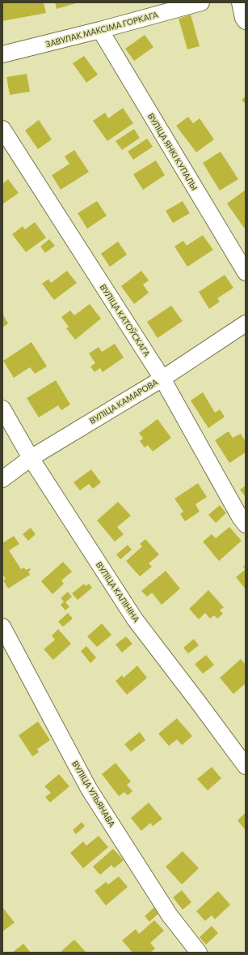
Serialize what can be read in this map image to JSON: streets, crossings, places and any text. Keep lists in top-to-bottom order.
{
  "streets": {
    "street": [
      "ЗАВУЛАК МАКСІМА ГОРКАГА",
      "ВУЛІЦА ЯНКІ КУПАЛЫ",
      "ВУЛІЦА КАТОЎСКАГА",
      "ВУЛІЦА КАМАРОВА",
      "ВУЛІЦА КАЛІНІНА",
      "ВУЛІЦА УЛЬЯНАВА"
    ]
  },
  "crossings": [
    ["ЗАВУЛАК МАКСІМА ГОРКАГА", "ВУЛІЦА ЯНКІ КУПАЛЫ"],
    ["ВУЛІЦА КАТОЎСКАГА", "ВУЛІЦА КАМАРОВА"],
    ["ВУЛІЦА КАМАРОВА", "ВУЛІЦА КАЛІНІНА"]
  ]
}
